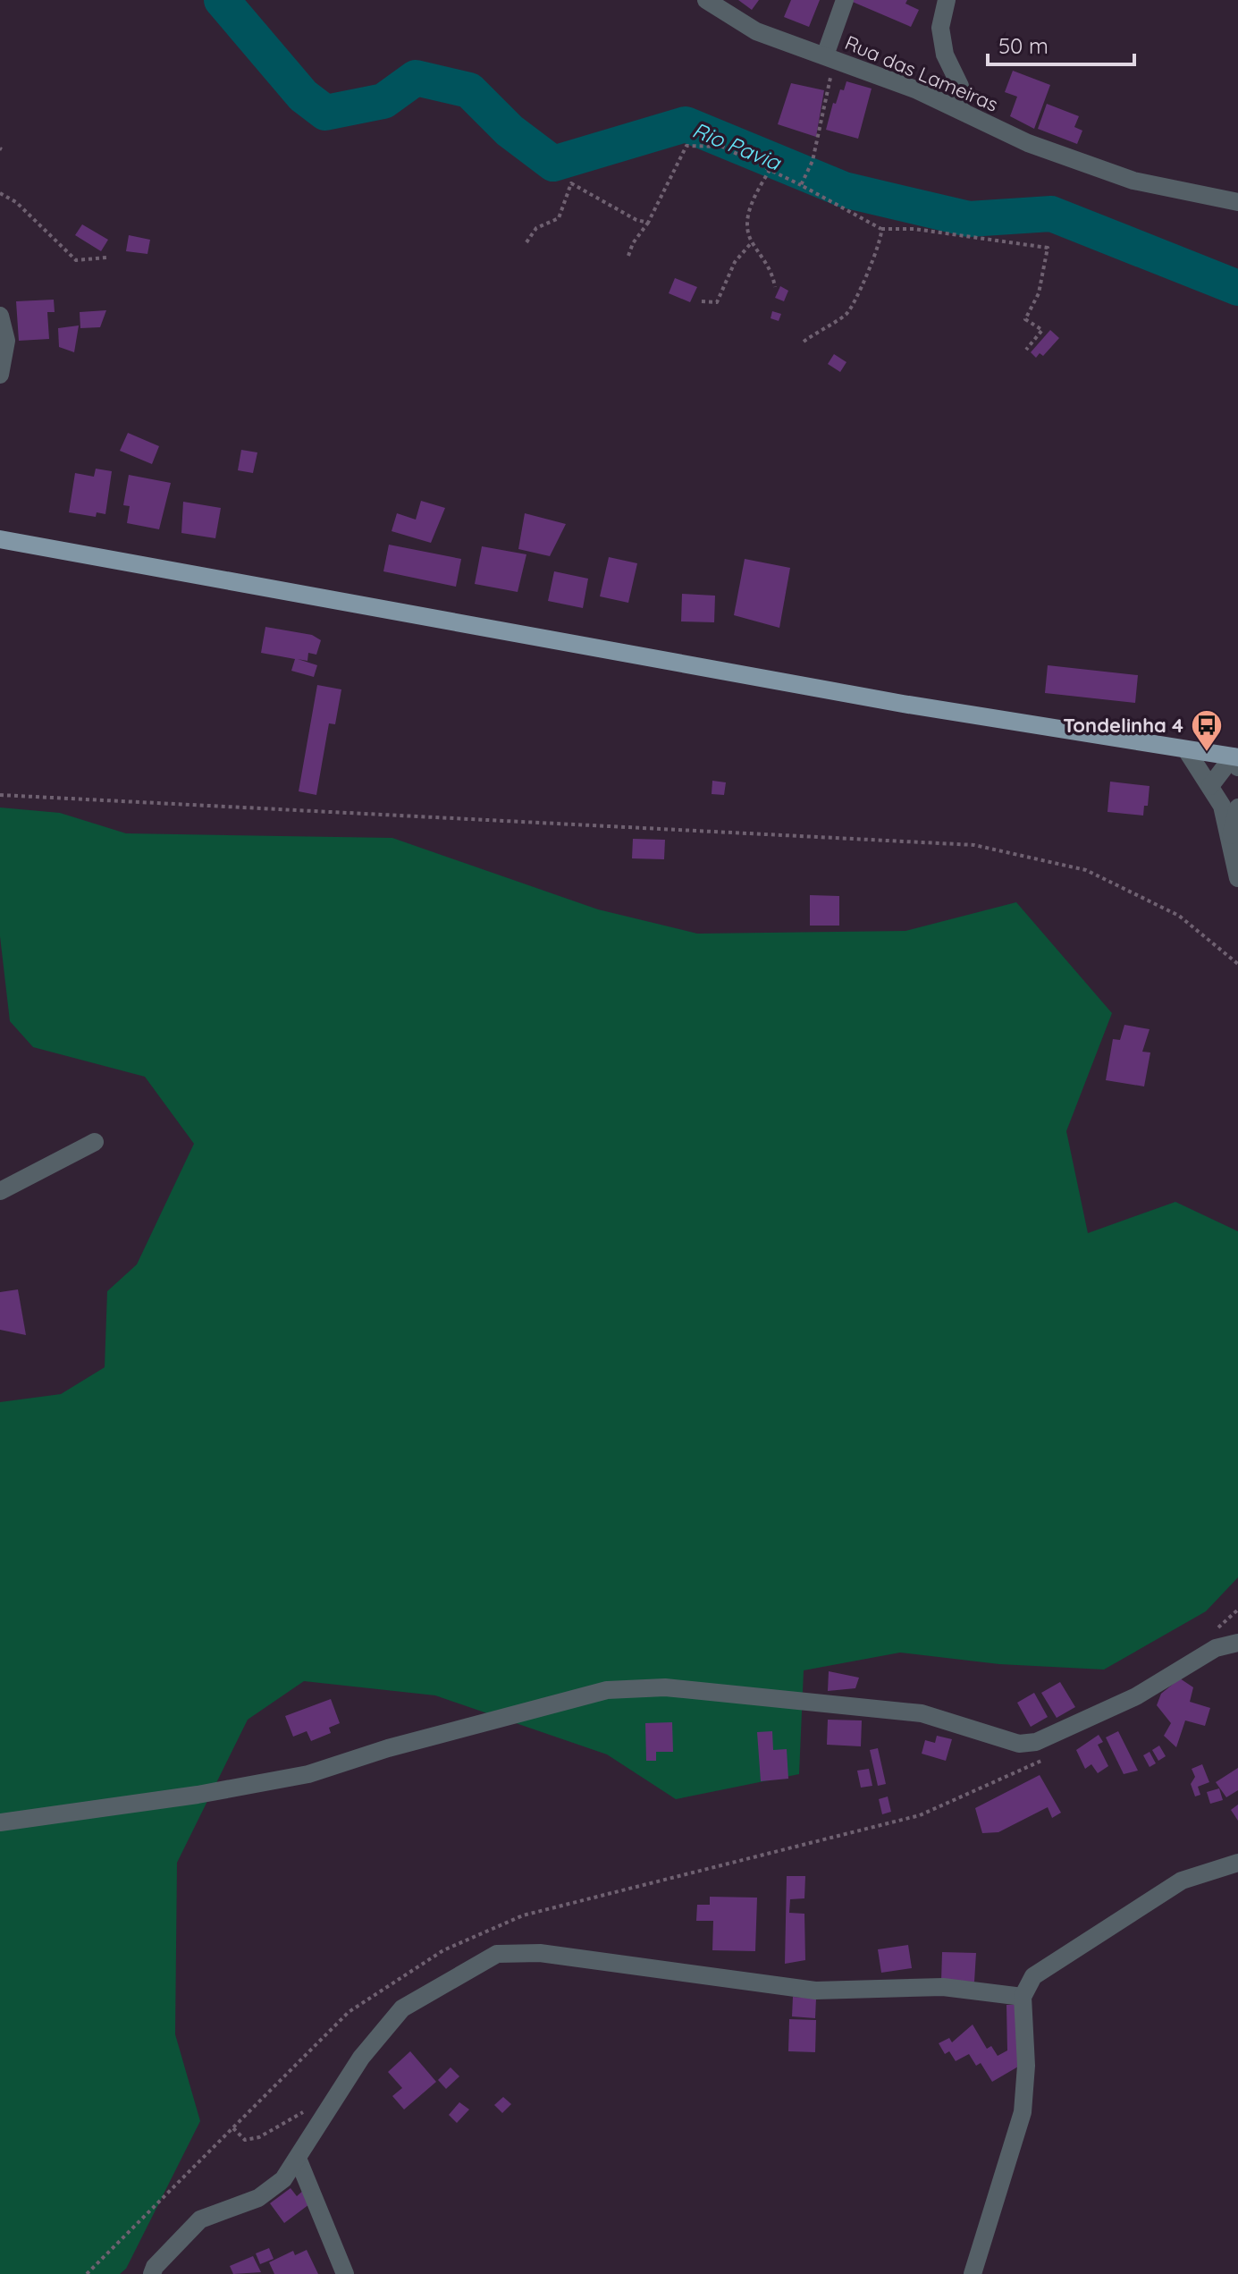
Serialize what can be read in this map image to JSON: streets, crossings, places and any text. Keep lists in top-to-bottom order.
{
  "streets": {
    "street": ["Rua das Lameiras"]
  },
  "water": ["Rio Pavia"],
  "places": {
    "bus stop": ["Tondelinha 4"]
  },
  "scale_bar": "50 m"
}
